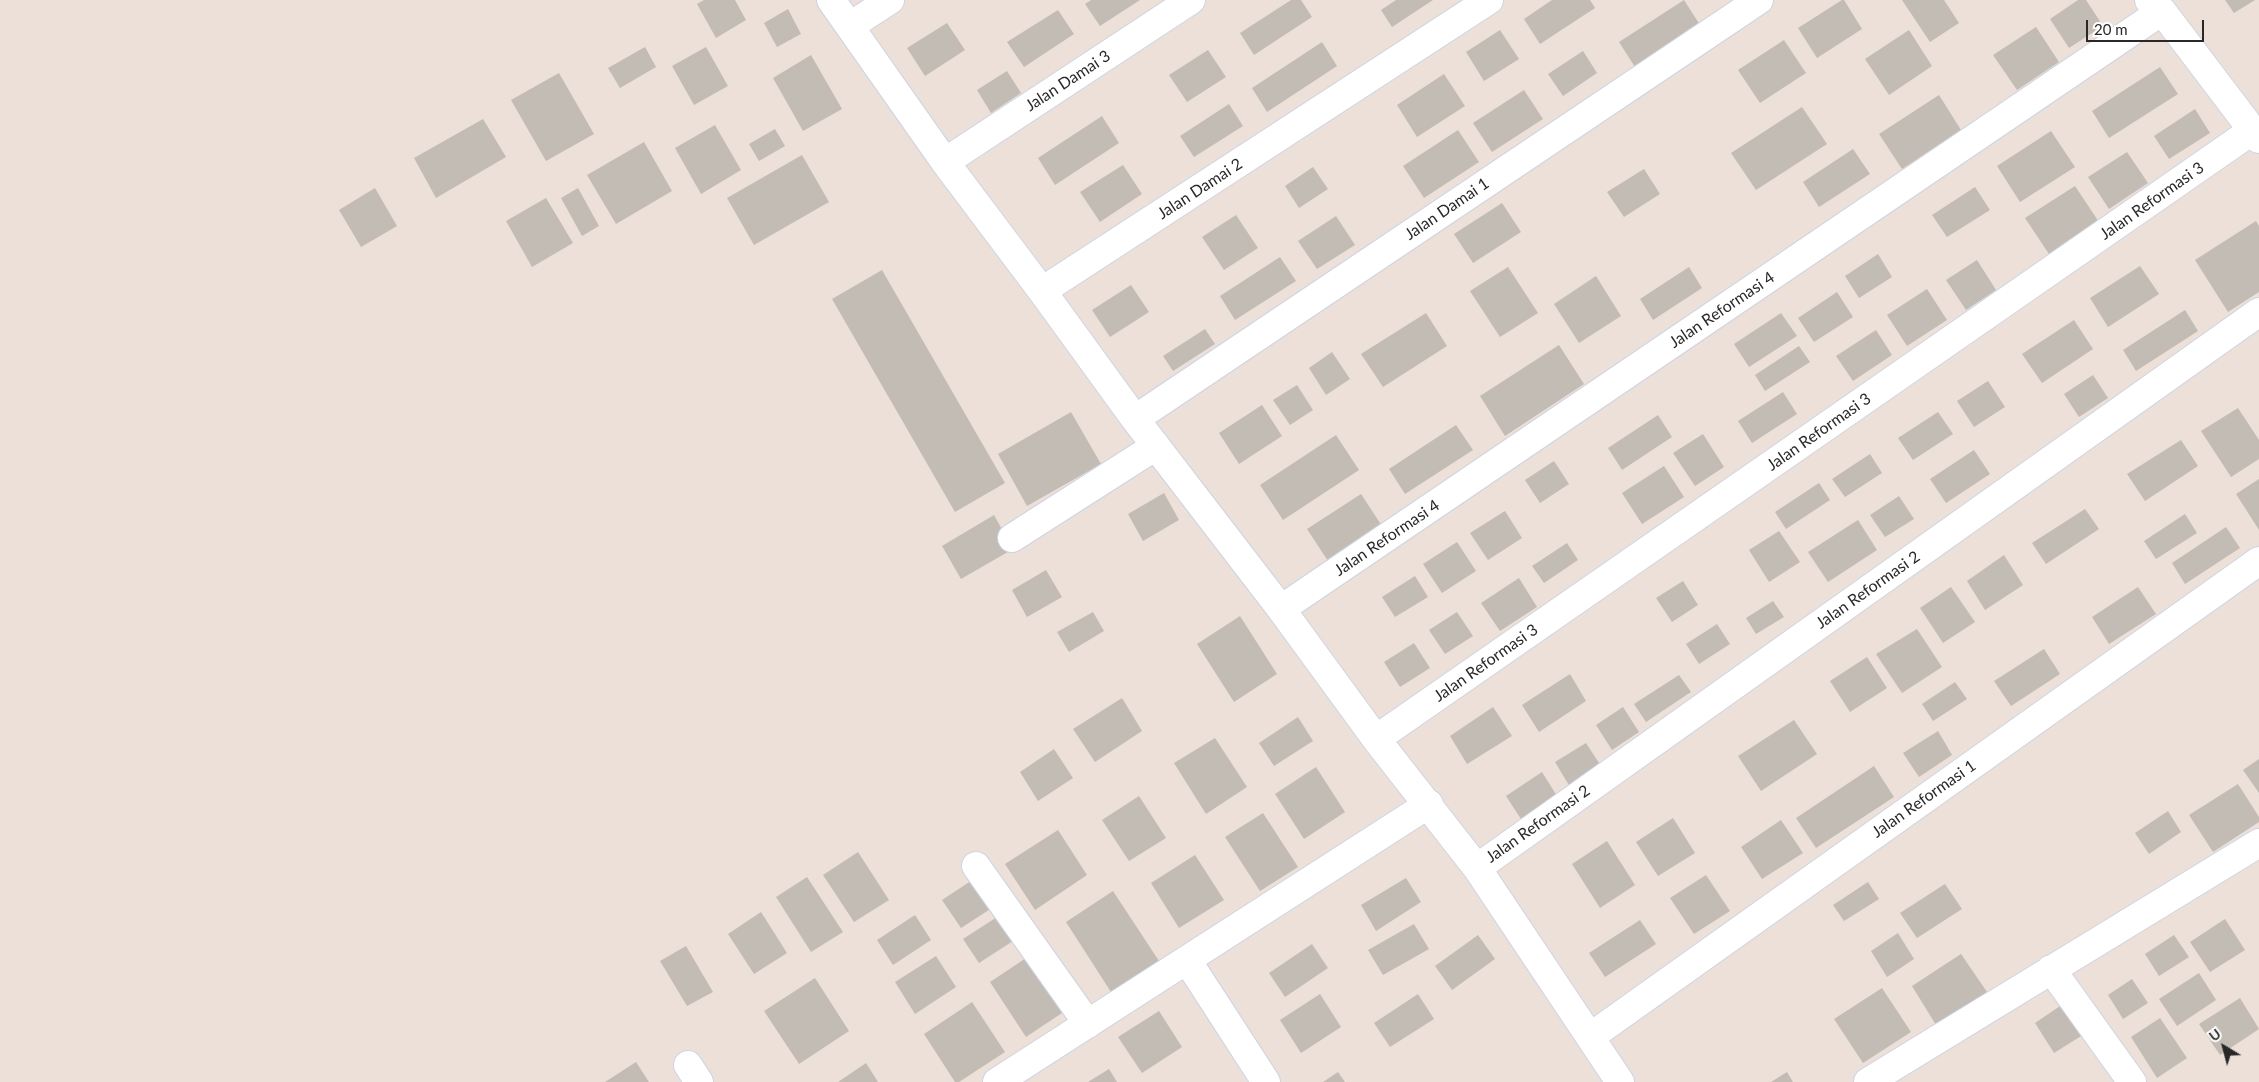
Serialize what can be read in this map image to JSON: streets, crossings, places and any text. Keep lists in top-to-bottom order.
{
  "streets": {
    "street": [
      "Jalan Damai 3",
      "Jalan Damai 2",
      "Jalan Reformasi 3",
      "Jalan Damai 1",
      "Jalan Reformasi 4",
      "Jalan Reformasi 2",
      "Jalan Reformasi 1"
    ]
  },
  "scale_bar": "20 m",
  "north": "top left"
}
